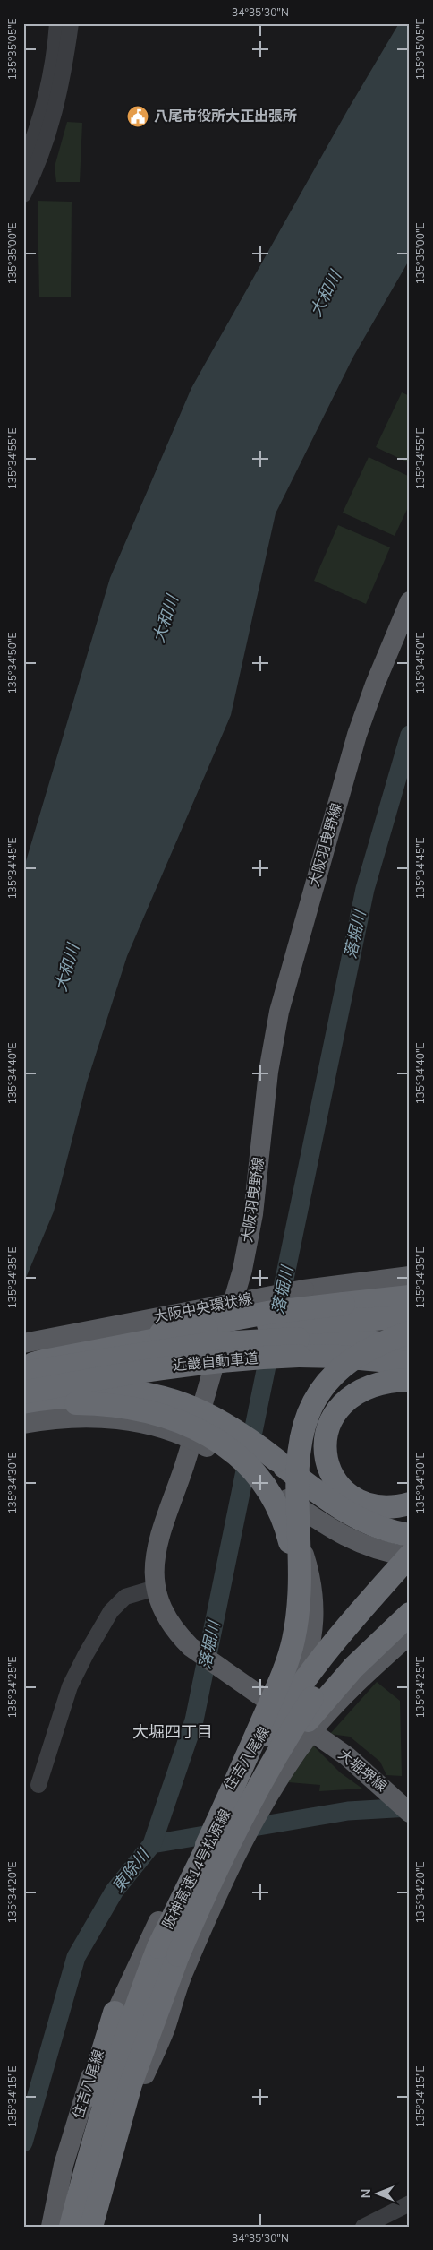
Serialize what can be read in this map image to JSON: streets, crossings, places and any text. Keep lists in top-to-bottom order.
{
  "streets": {
    "highway": ["近畿自動車道", "阪神高速14号松原線"],
    "main road": [
      "大阪羽曳野線",
      "大阪中央環状線",
      "住吉八尾線",
      "大堀堺線"
    ]
  },
  "crossings": [
    ["大阪羽曳野線", "住吉八尾線"],
    ["大阪羽曳野線", "大堀堺線"]
  ],
  "districts": ["大堀四丁目"],
  "water": ["大和川", "落堀川", "東除川"],
  "places": {
    "public building": ["八尾市役所大正出張所"]
  },
  "north": "left",
  "coordinates": [
    "34°35'30\"N",
    "135°35'05\"E",
    "135°35'00\"E",
    "135°34'55\"E",
    "135°34'50\"E",
    "135°34'45\"E",
    "135°34'40\"E",
    "135°34'35\"E",
    "135°34'30\"E",
    "135°34'25\"E",
    "135°34'20\"E",
    "135°34'15\"E"
  ]
}
